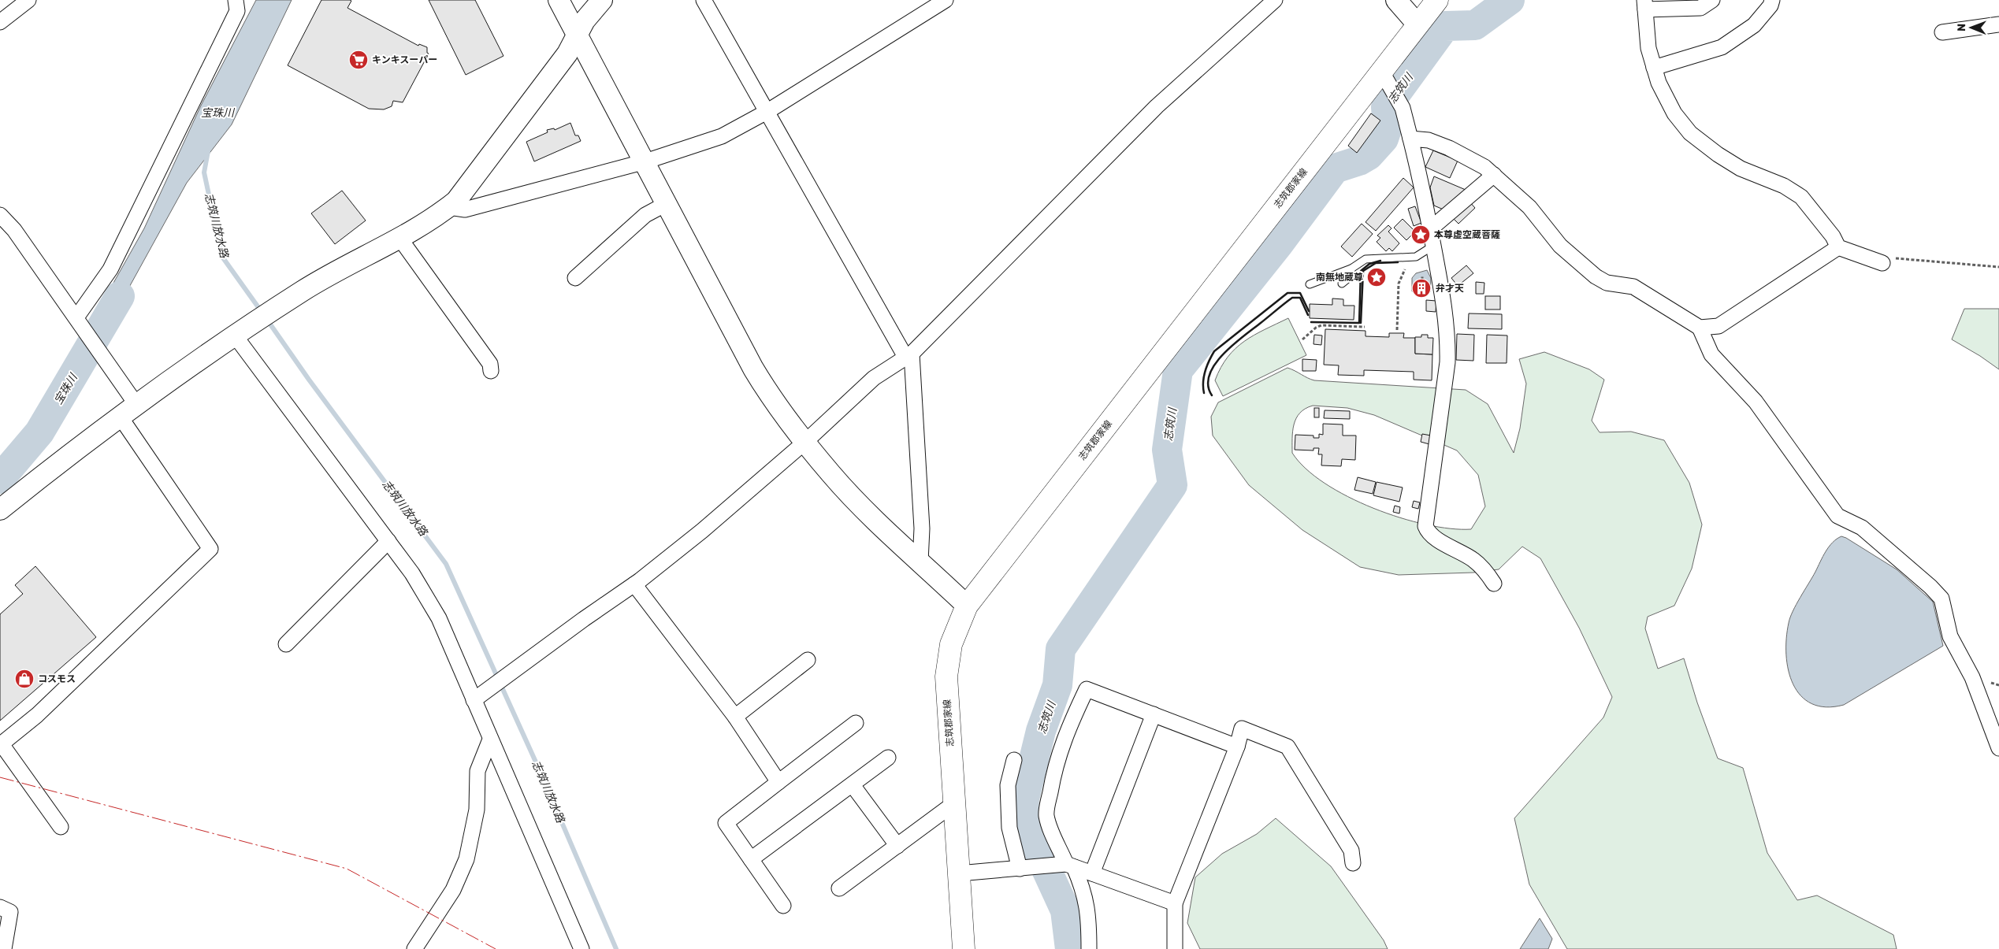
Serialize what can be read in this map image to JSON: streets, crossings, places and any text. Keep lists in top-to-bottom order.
{
  "streets": {
    "main road": ["志筑郡家線"]
  },
  "water": ["志筑川", "宝珠川", "志筑川放水路"],
  "places": {
    "supermarket": ["キンキスーパー"],
    "place": ["本尊虚空蔵菩薩", "南無地蔵尊"],
    "building": ["弁才天"],
    "shop": ["コスモス"]
  },
  "north": "left"
}
